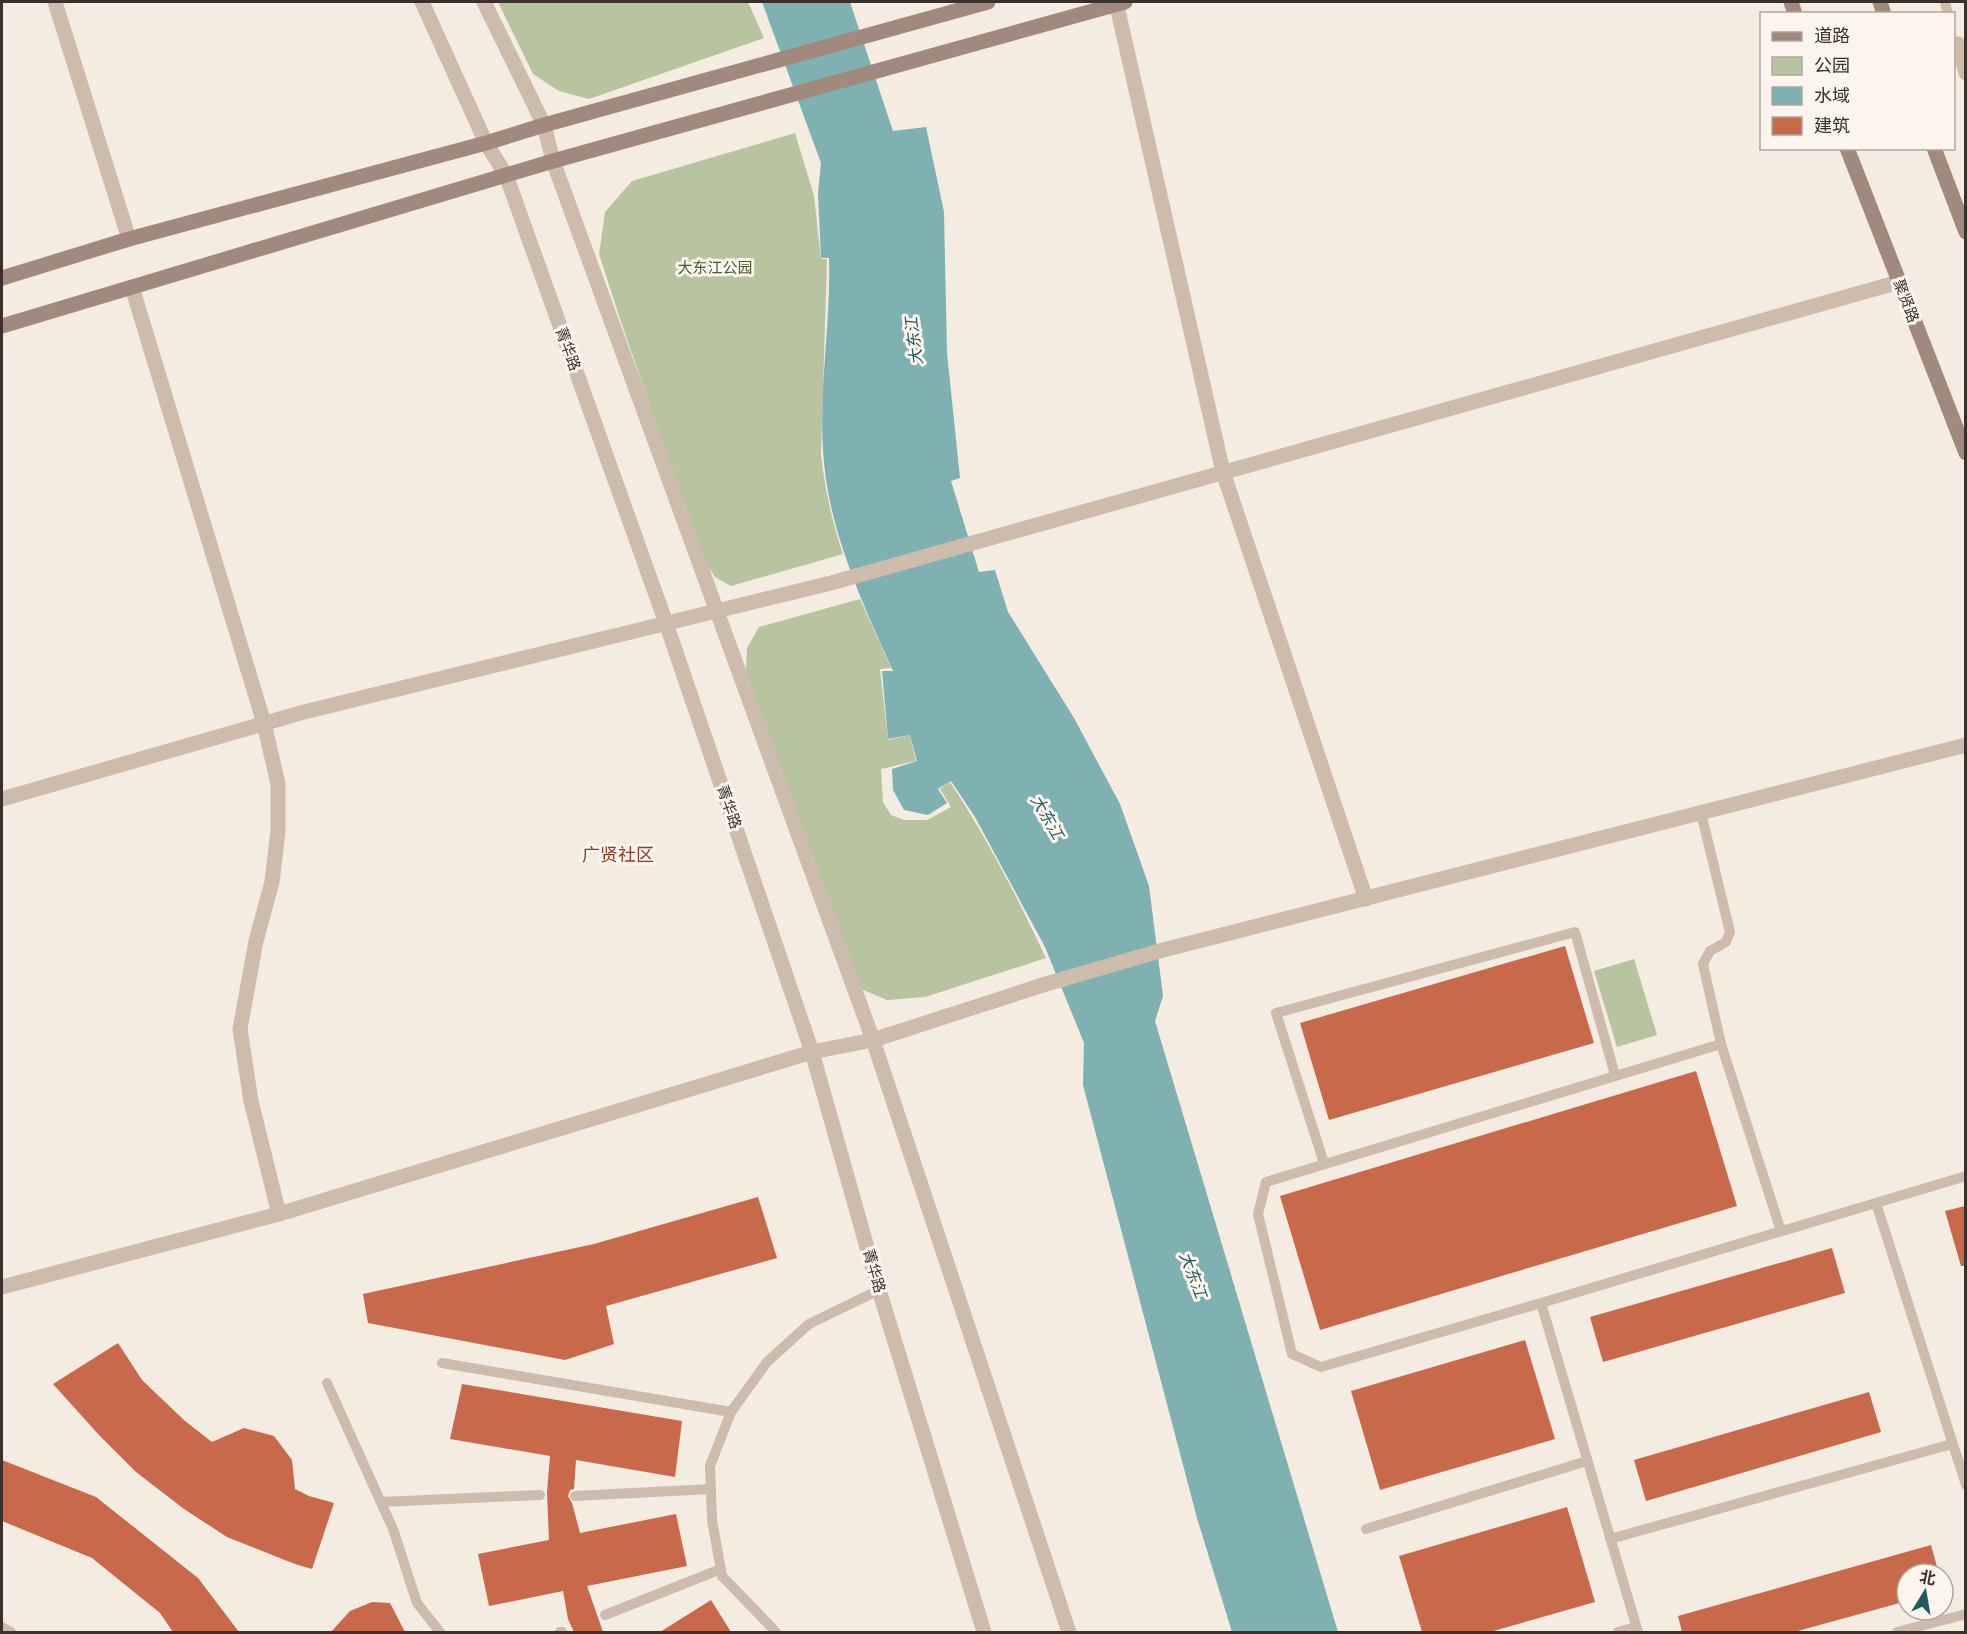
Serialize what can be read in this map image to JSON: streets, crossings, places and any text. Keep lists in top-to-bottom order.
{
  "streets": {
    "main road": ["聚贤路"],
    "street": ["菁华路"]
  },
  "districts": ["广贤社区"],
  "water": ["大东江"],
  "parks": ["大东江公园"],
  "legend": [
    "道路",
    "公园",
    "水域",
    "建筑"
  ],
  "north": "top"
}
